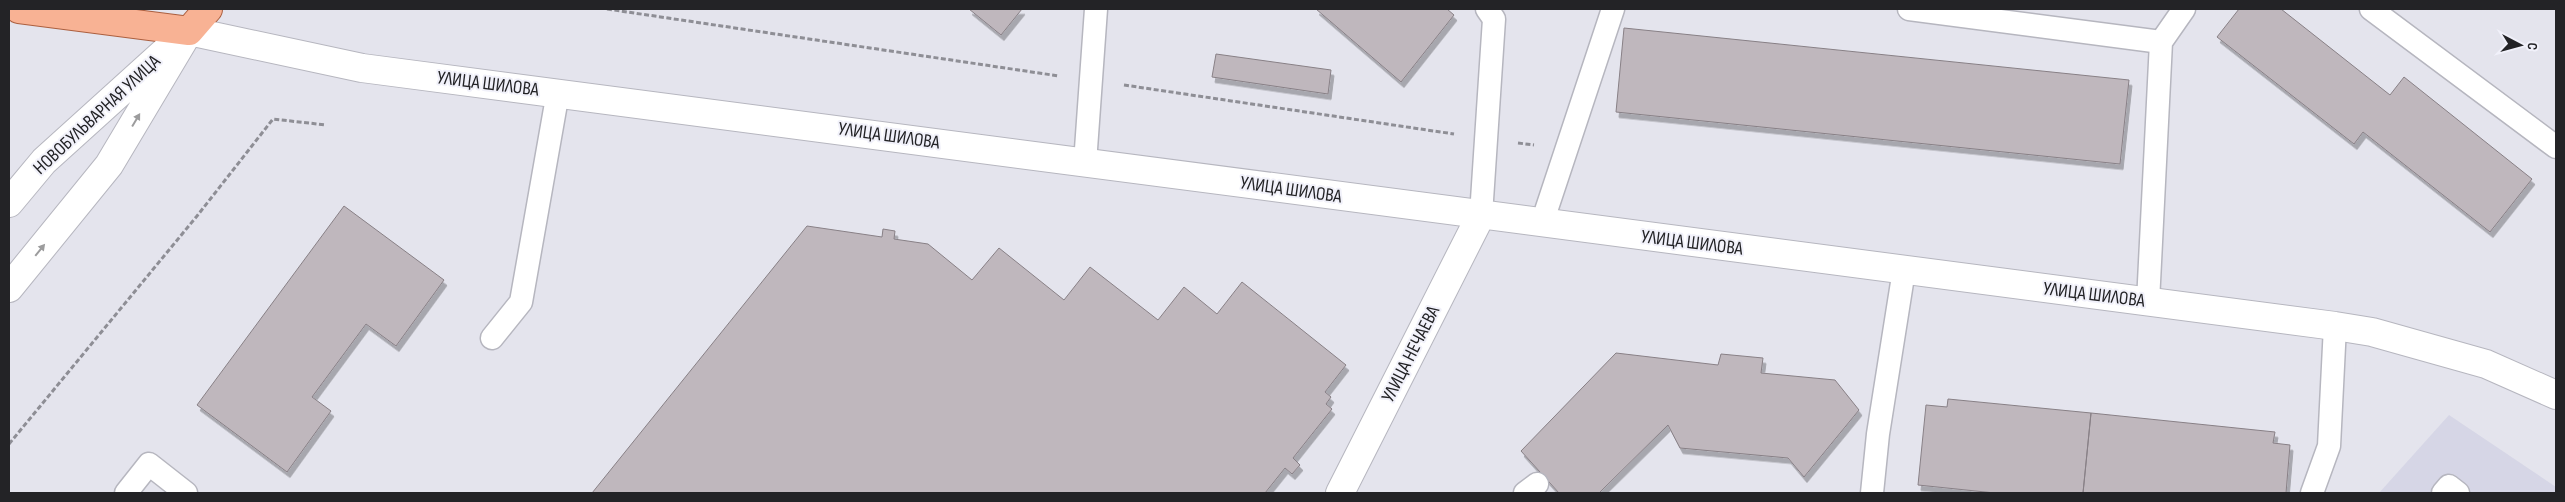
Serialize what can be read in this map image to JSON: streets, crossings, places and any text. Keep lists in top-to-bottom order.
{
  "streets": {
    "main road": ["УЛИЦА ШИЛОВА", "НОВОБУЛЬВАРНАЯ УЛИЦА", "УЛИЦА НЕЧАЕВА"]
  },
  "crossings": [
    ["УЛИЦА ШИЛОВА", "НОВОБУЛЬВАРНАЯ УЛИЦА"],
    ["УЛИЦА ШИЛОВА", "УЛИЦА НЕЧАЕВА"]
  ],
  "north": "right"
}
